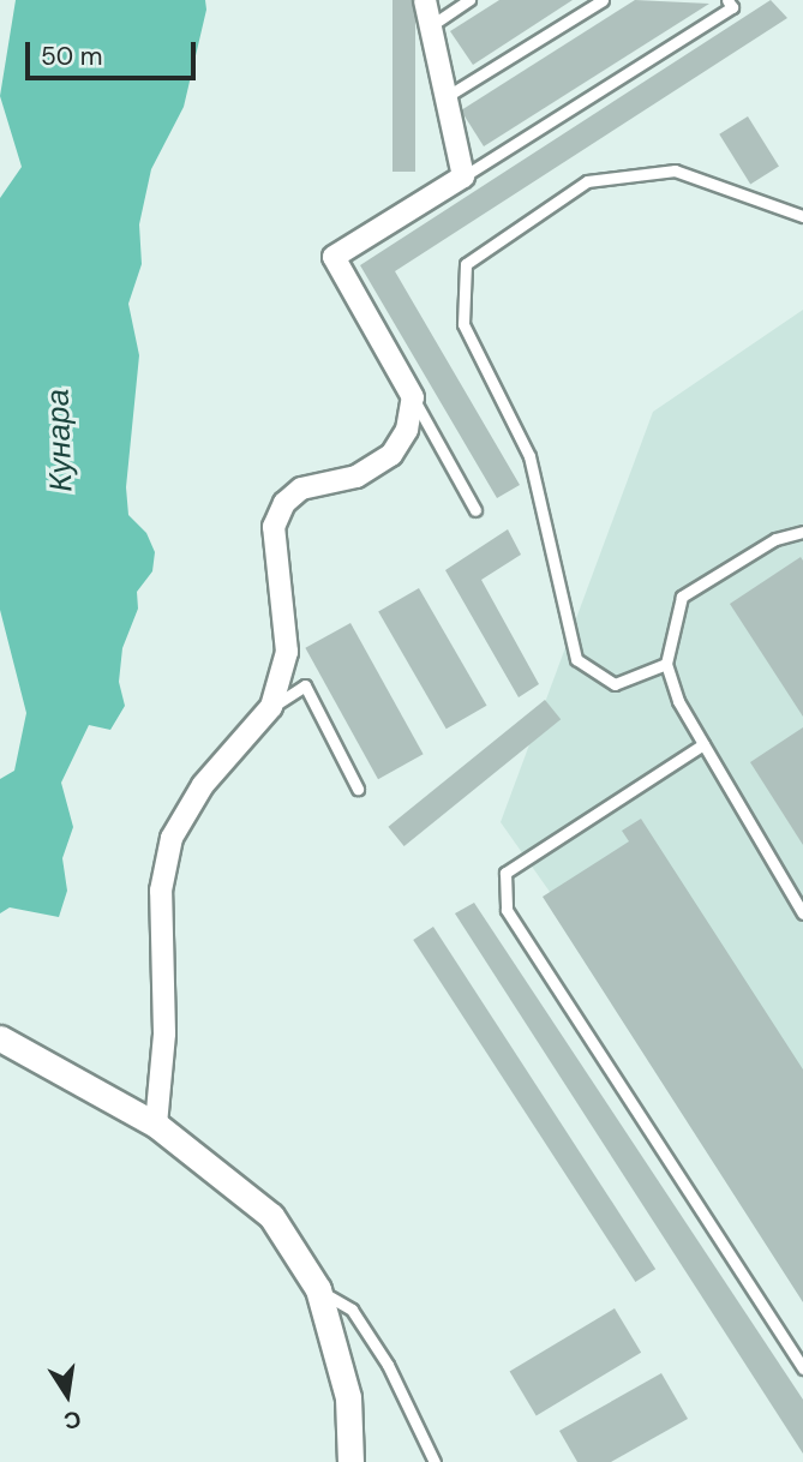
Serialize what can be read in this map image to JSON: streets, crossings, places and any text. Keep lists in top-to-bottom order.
{
  "water": ["Кунара"],
  "scale_bar": "50 m",
  "north": "bottom"
}
